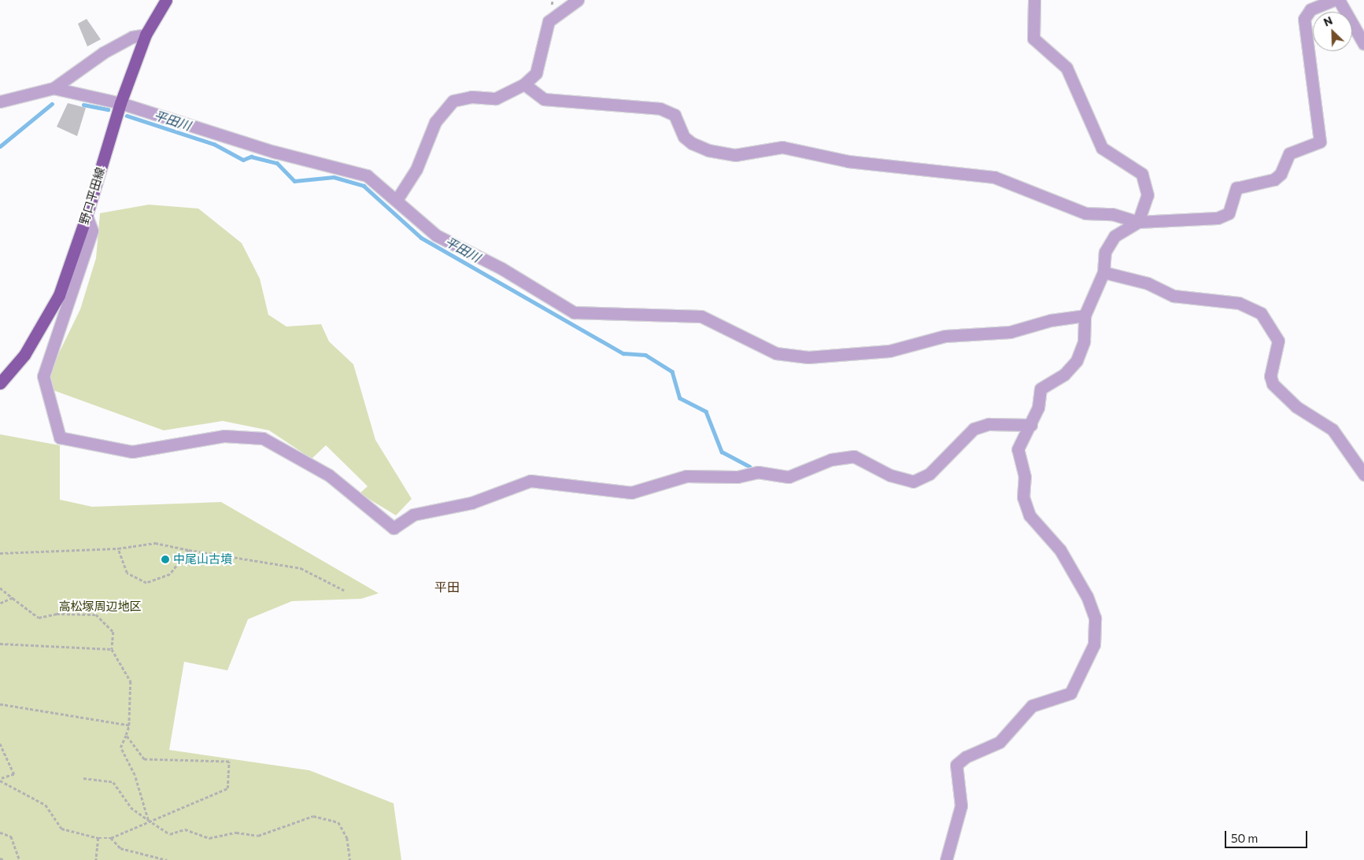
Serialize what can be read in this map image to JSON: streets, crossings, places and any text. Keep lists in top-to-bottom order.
{
  "streets": {
    "main road": ["野口平田線"]
  },
  "districts": ["平田"],
  "water": ["平田川"],
  "parks": ["高松塚周辺地区"],
  "places": ["中尾山古墳"],
  "scale_bar": "50 m",
  "north": "top left"
}
